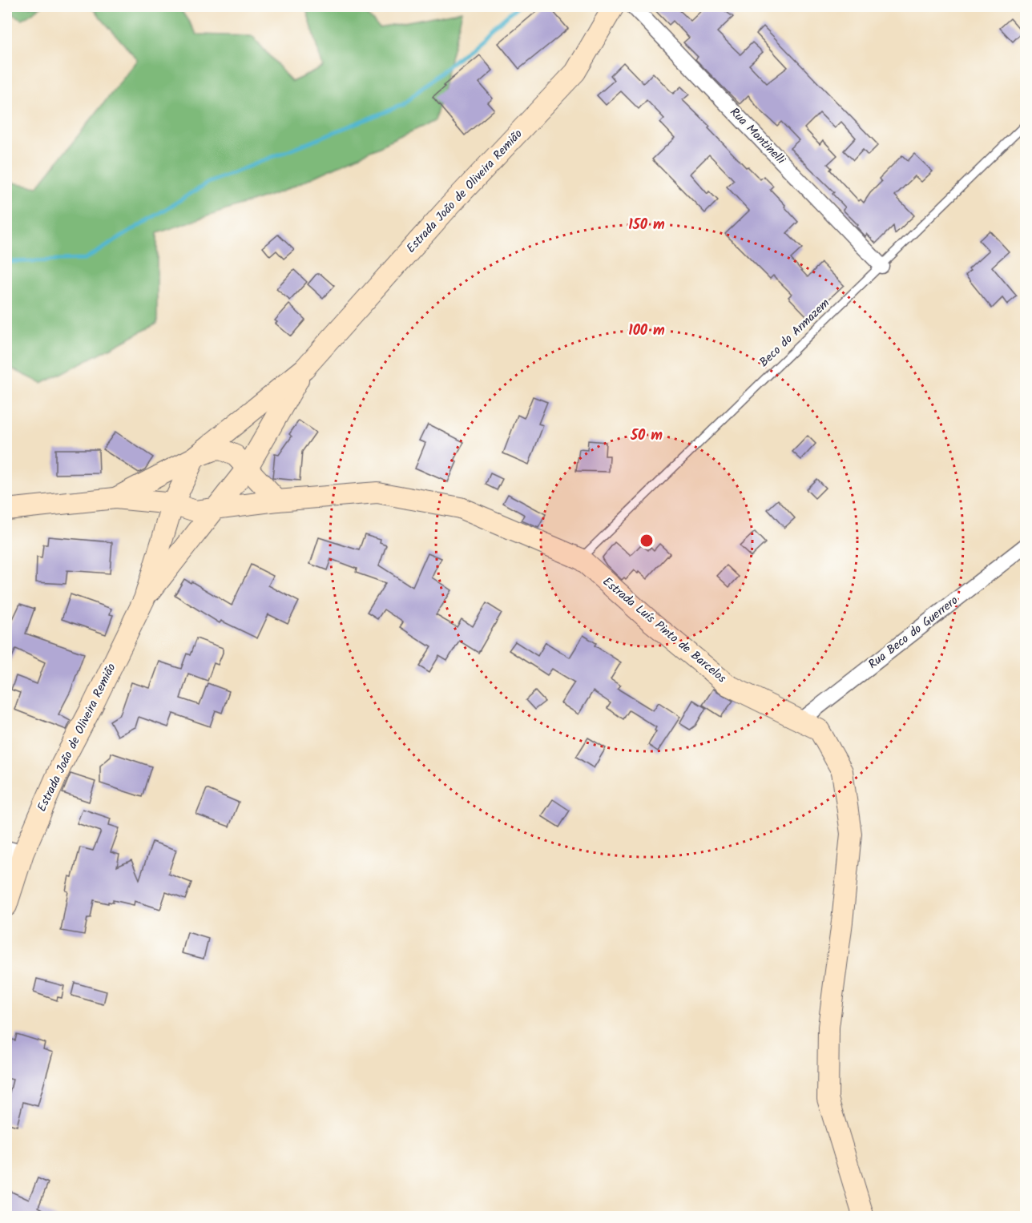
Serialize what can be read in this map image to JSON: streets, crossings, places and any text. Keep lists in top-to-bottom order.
{
  "streets": {
    "street": [
      "Rua Montinelli",
      "Estrada João de Oliveira Remião",
      "Estrada Luís Pinto de Barcelos",
      "Rua Beco do Guerrero"
    ],
    "lane": ["Beco do Armazem"]
  },
  "crossings": [
    ["Rua Montinelli", "Beco do Armazem"],
    ["Estrada João de Oliveira Remião", "Estrada Luís Pinto de Barcelos"],
    ["Beco do Armazem", "Estrada Luís Pinto de Barcelos"],
    ["Estrada Luís Pinto de Barcelos", "Rua Beco do Guerrero"]
  ],
  "rings": ["150 m", "100 m", "50 m"]
}
